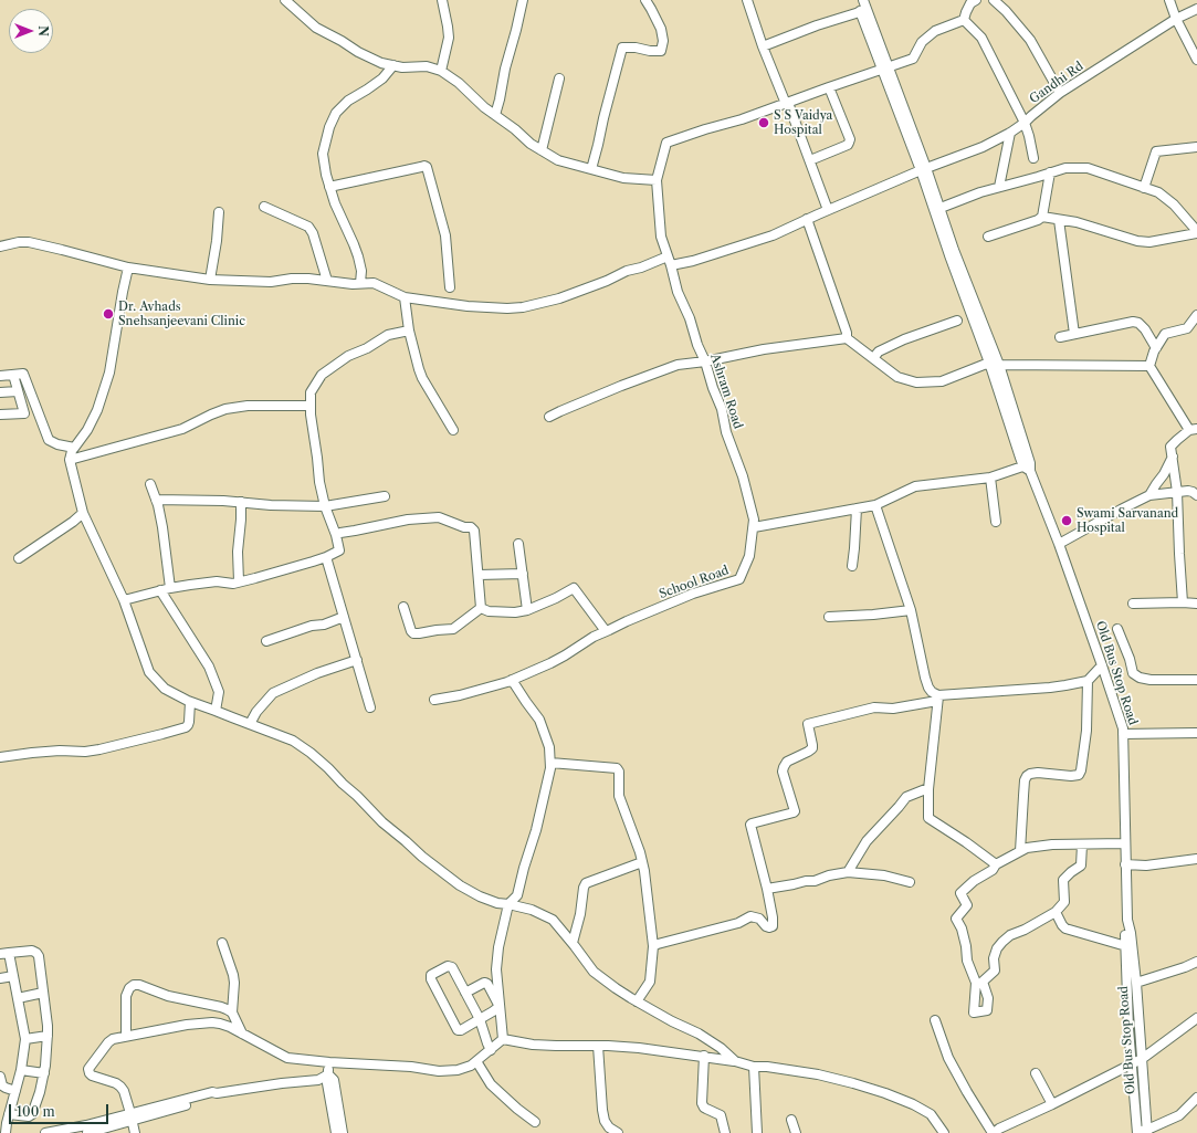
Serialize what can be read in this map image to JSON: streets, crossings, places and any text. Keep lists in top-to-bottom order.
{
  "streets": {
    "street": [
      "Gandhi Rd",
      "Ashram Road",
      "School Road",
      "Old Bus Stop Road"
    ]
  },
  "crossings": [
    ["Gandhi Rd", "Ashram Road"],
    ["Ashram Road", "School Road"]
  ],
  "places": ["S S Vaidya Hospital", "Dr. Avhads Snehsanjeevani Clinic", "Swami Sarvanand Hospital"],
  "scale_bar": "100 m",
  "north": "right"
}
